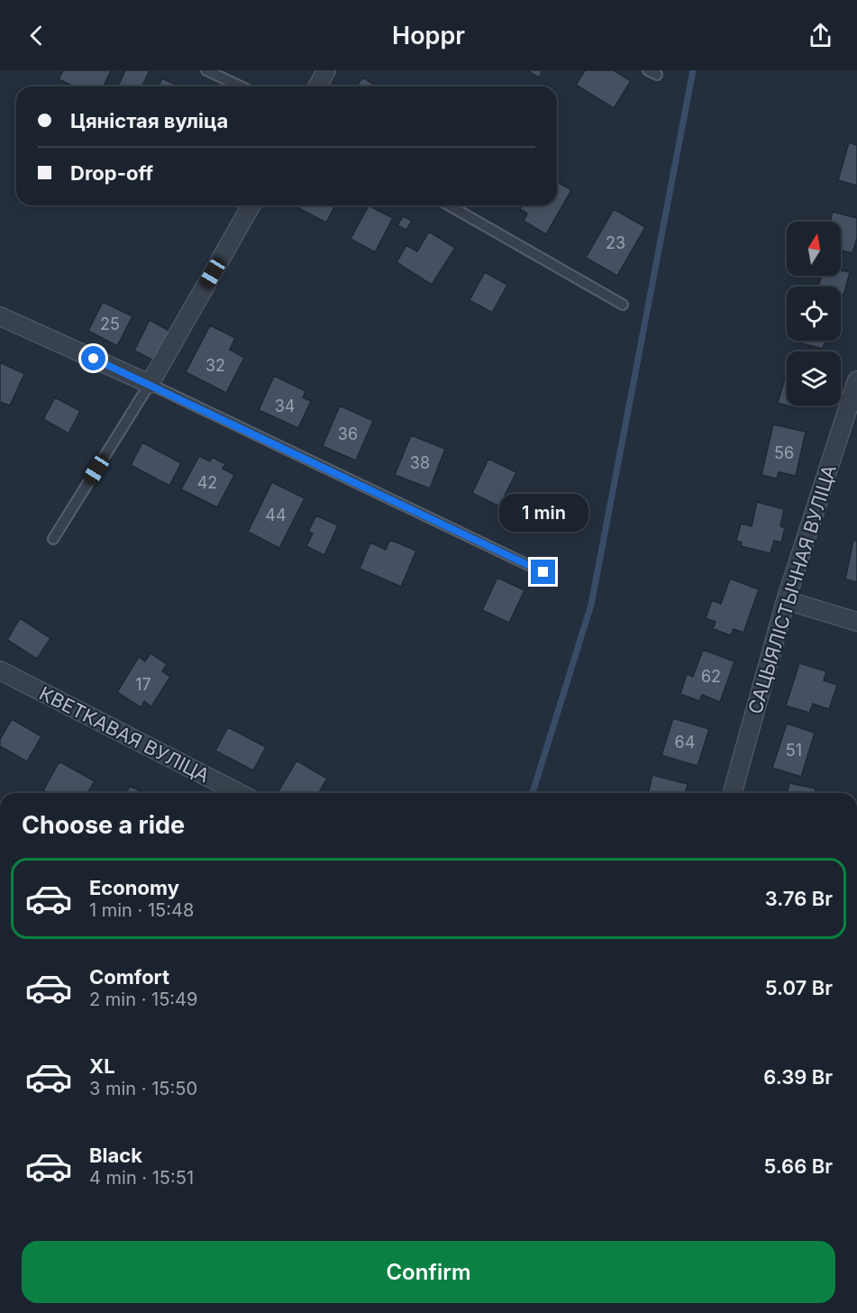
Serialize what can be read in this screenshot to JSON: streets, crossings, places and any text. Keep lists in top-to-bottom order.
{
  "streets": {
    "street": ["САЦЫЯЛІСТЫЧНАЯ ВУЛІЦА", "КВЕТКАВАЯ ВУЛІЦА"]
  },
  "house_numbers": [
    "23",
    "25",
    "32",
    "34",
    "36",
    "56",
    "38",
    "42",
    "44",
    "62",
    "17",
    "64",
    "51"
  ],
  "north": "top",
  "page": {
    "header": "Hoppr",
    "banner": ["Цяністая вуліца", "Drop-off"],
    "bubble": "1 min",
    "heading": "Choose a ride",
    "list": [
      {
        "name": "Economy",
        "note": "1 min · 15:48",
        "value": "3.76 Br"
      },
      {
        "name": "Comfort",
        "note": "2 min · 15:49",
        "value": "5.07 Br"
      },
      {
        "name": "XL",
        "note": "3 min · 15:50",
        "value": "6.39 Br"
      },
      {
        "name": "Black",
        "note": "4 min · 15:51",
        "value": "5.66 Br"
      }
    ],
    "buttons": "Confirm"
  }
}
